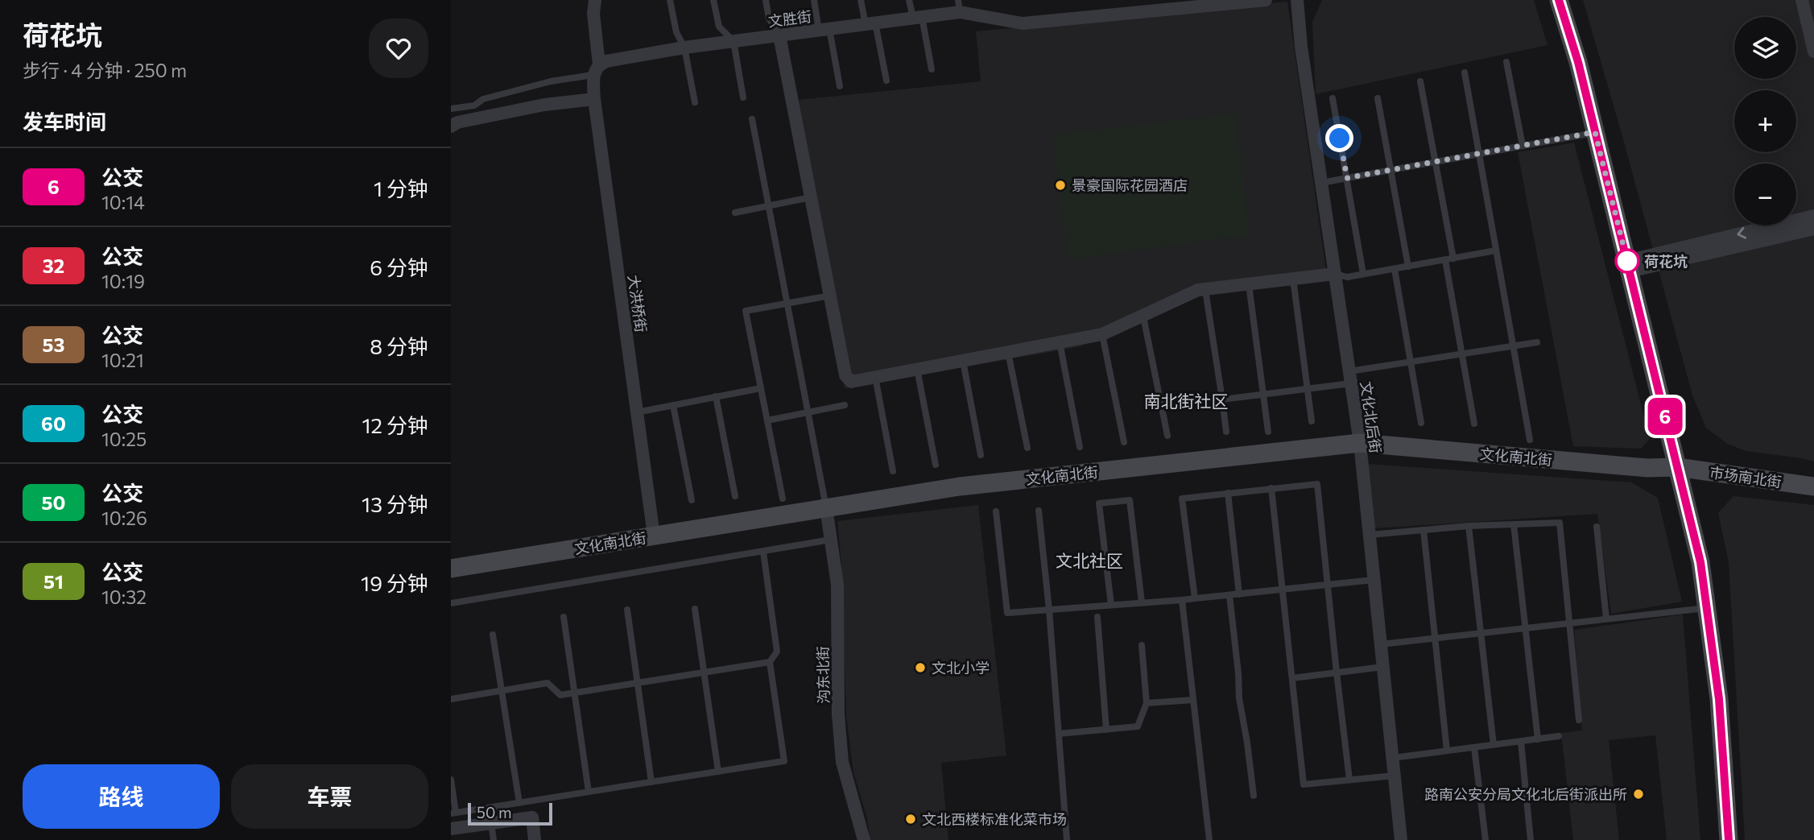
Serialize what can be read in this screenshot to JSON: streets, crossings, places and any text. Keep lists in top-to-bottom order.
{
  "streets": {
    "street": [
      "文胜街",
      "大洪桥街",
      "文化北后街",
      "文化南北街",
      "市场南北街",
      "沟东北街"
    ]
  },
  "crossings": [
    ["文胜街", "大洪桥街"],
    ["大洪桥街", "文化南北街"],
    ["文化北后街", "文化南北街"],
    ["文化南北街", "市场南北街"],
    ["文化南北街", "沟东北街"]
  ],
  "districts": ["南北街社区", "文北社区"],
  "places": [
    "景豪国际花园酒店",
    "荷花坑",
    "文北小学",
    "路南公安分局文化北后街派出所",
    "文北西楼标准化菜市场"
  ],
  "lines": ["bus line 6"],
  "scale_bar": "50 m",
  "page": {
    "heading": [
      ["荷花坑", "步行 · 4 分钟 · 250 m"],
      "发车时间"
    ],
    "on_map": "6",
    "map_buttons": ["+", "−"],
    "list": [
      {
        "mark": "6",
        "name": "公交",
        "note": "10:14",
        "value": "1 分钟"
      },
      {
        "mark": "32",
        "name": "公交",
        "note": "10:19",
        "value": "6 分钟"
      },
      {
        "mark": "53",
        "name": "公交",
        "note": "10:21",
        "value": "8 分钟"
      },
      {
        "mark": "60",
        "name": "公交",
        "note": "10:25",
        "value": "12 分钟"
      },
      {
        "mark": "50",
        "name": "公交",
        "note": "10:26",
        "value": "13 分钟"
      },
      {
        "mark": "51",
        "name": "公交",
        "note": "10:32",
        "value": "19 分钟"
      }
    ],
    "buttons": ["路线", "车票"],
    "scale": "50 m"
  }
}
